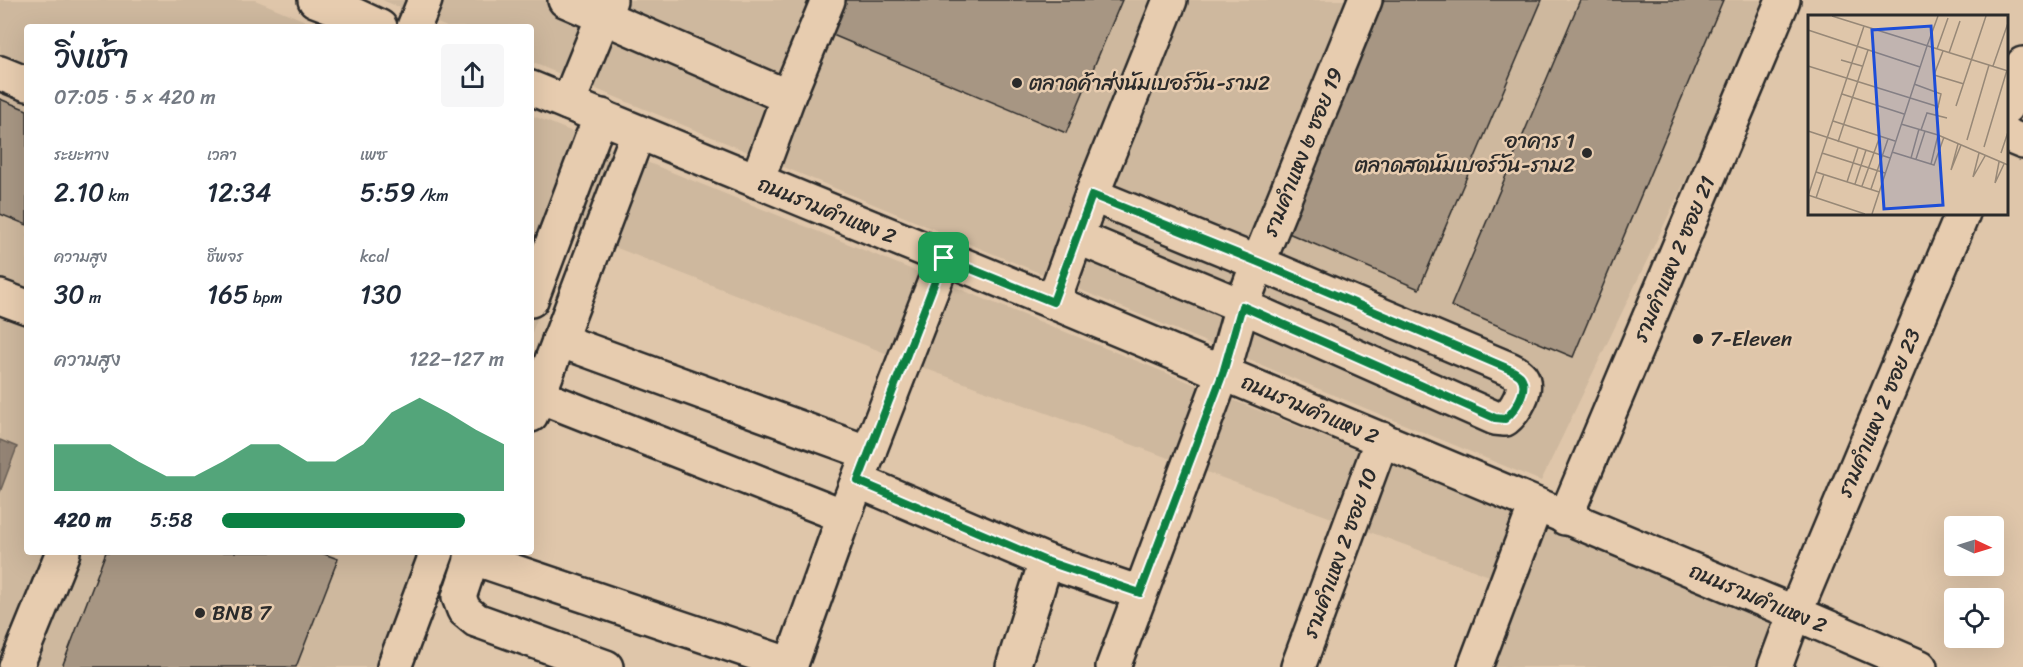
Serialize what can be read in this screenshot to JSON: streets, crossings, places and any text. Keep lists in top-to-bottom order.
{
  "streets": {
    "street": [
      "รามคำแหง ๒ ซอย 19",
      "ถนนรามคำแหง 2",
      "รามคำแหง 2 ซอย 21",
      "รามคำแหง 2 ซอย 23",
      "รามคำแหง 2 ซอย 10"
    ]
  },
  "crossings": [
    ["รามคำแหง ๒ ซอย 19", "ถนนรามคำแหง 2"],
    ["ถนนรามคำแหง 2", "รามคำแหง 2 ซอย 21"],
    ["ถนนรามคำแหง 2", "รามคำแหง 2 ซอย 23"],
    ["ถนนรามคำแหง 2", "รามคำแหง 2 ซอย 10"]
  ],
  "places": [
    "ตลาดค้าส่งนัมเบอร์วัน-ราม2",
    "อาคาร 1 ตลาดสดนัมเบอร์วัน-ราม2",
    "7-Eleven",
    "BNB 7"
  ],
  "north": "right",
  "page": {
    "heading": ["วิ่งเช้า", "07:05 · 5 × 420 m"],
    "stats": [
      ["ระยะทาง", "2.10 km"],
      ["เวลา", "12:34"],
      ["เพซ", "5:59 /km"],
      ["ความสูง", "30 m"],
      ["ชีพจร", "165 bpm"],
      ["kcal", "130"]
    ],
    "chart": ["ความสูง", "122–127 m"],
    "list": [
      {
        "name": "420 m",
        "note": "5:58"
      }
    ]
  }
}
